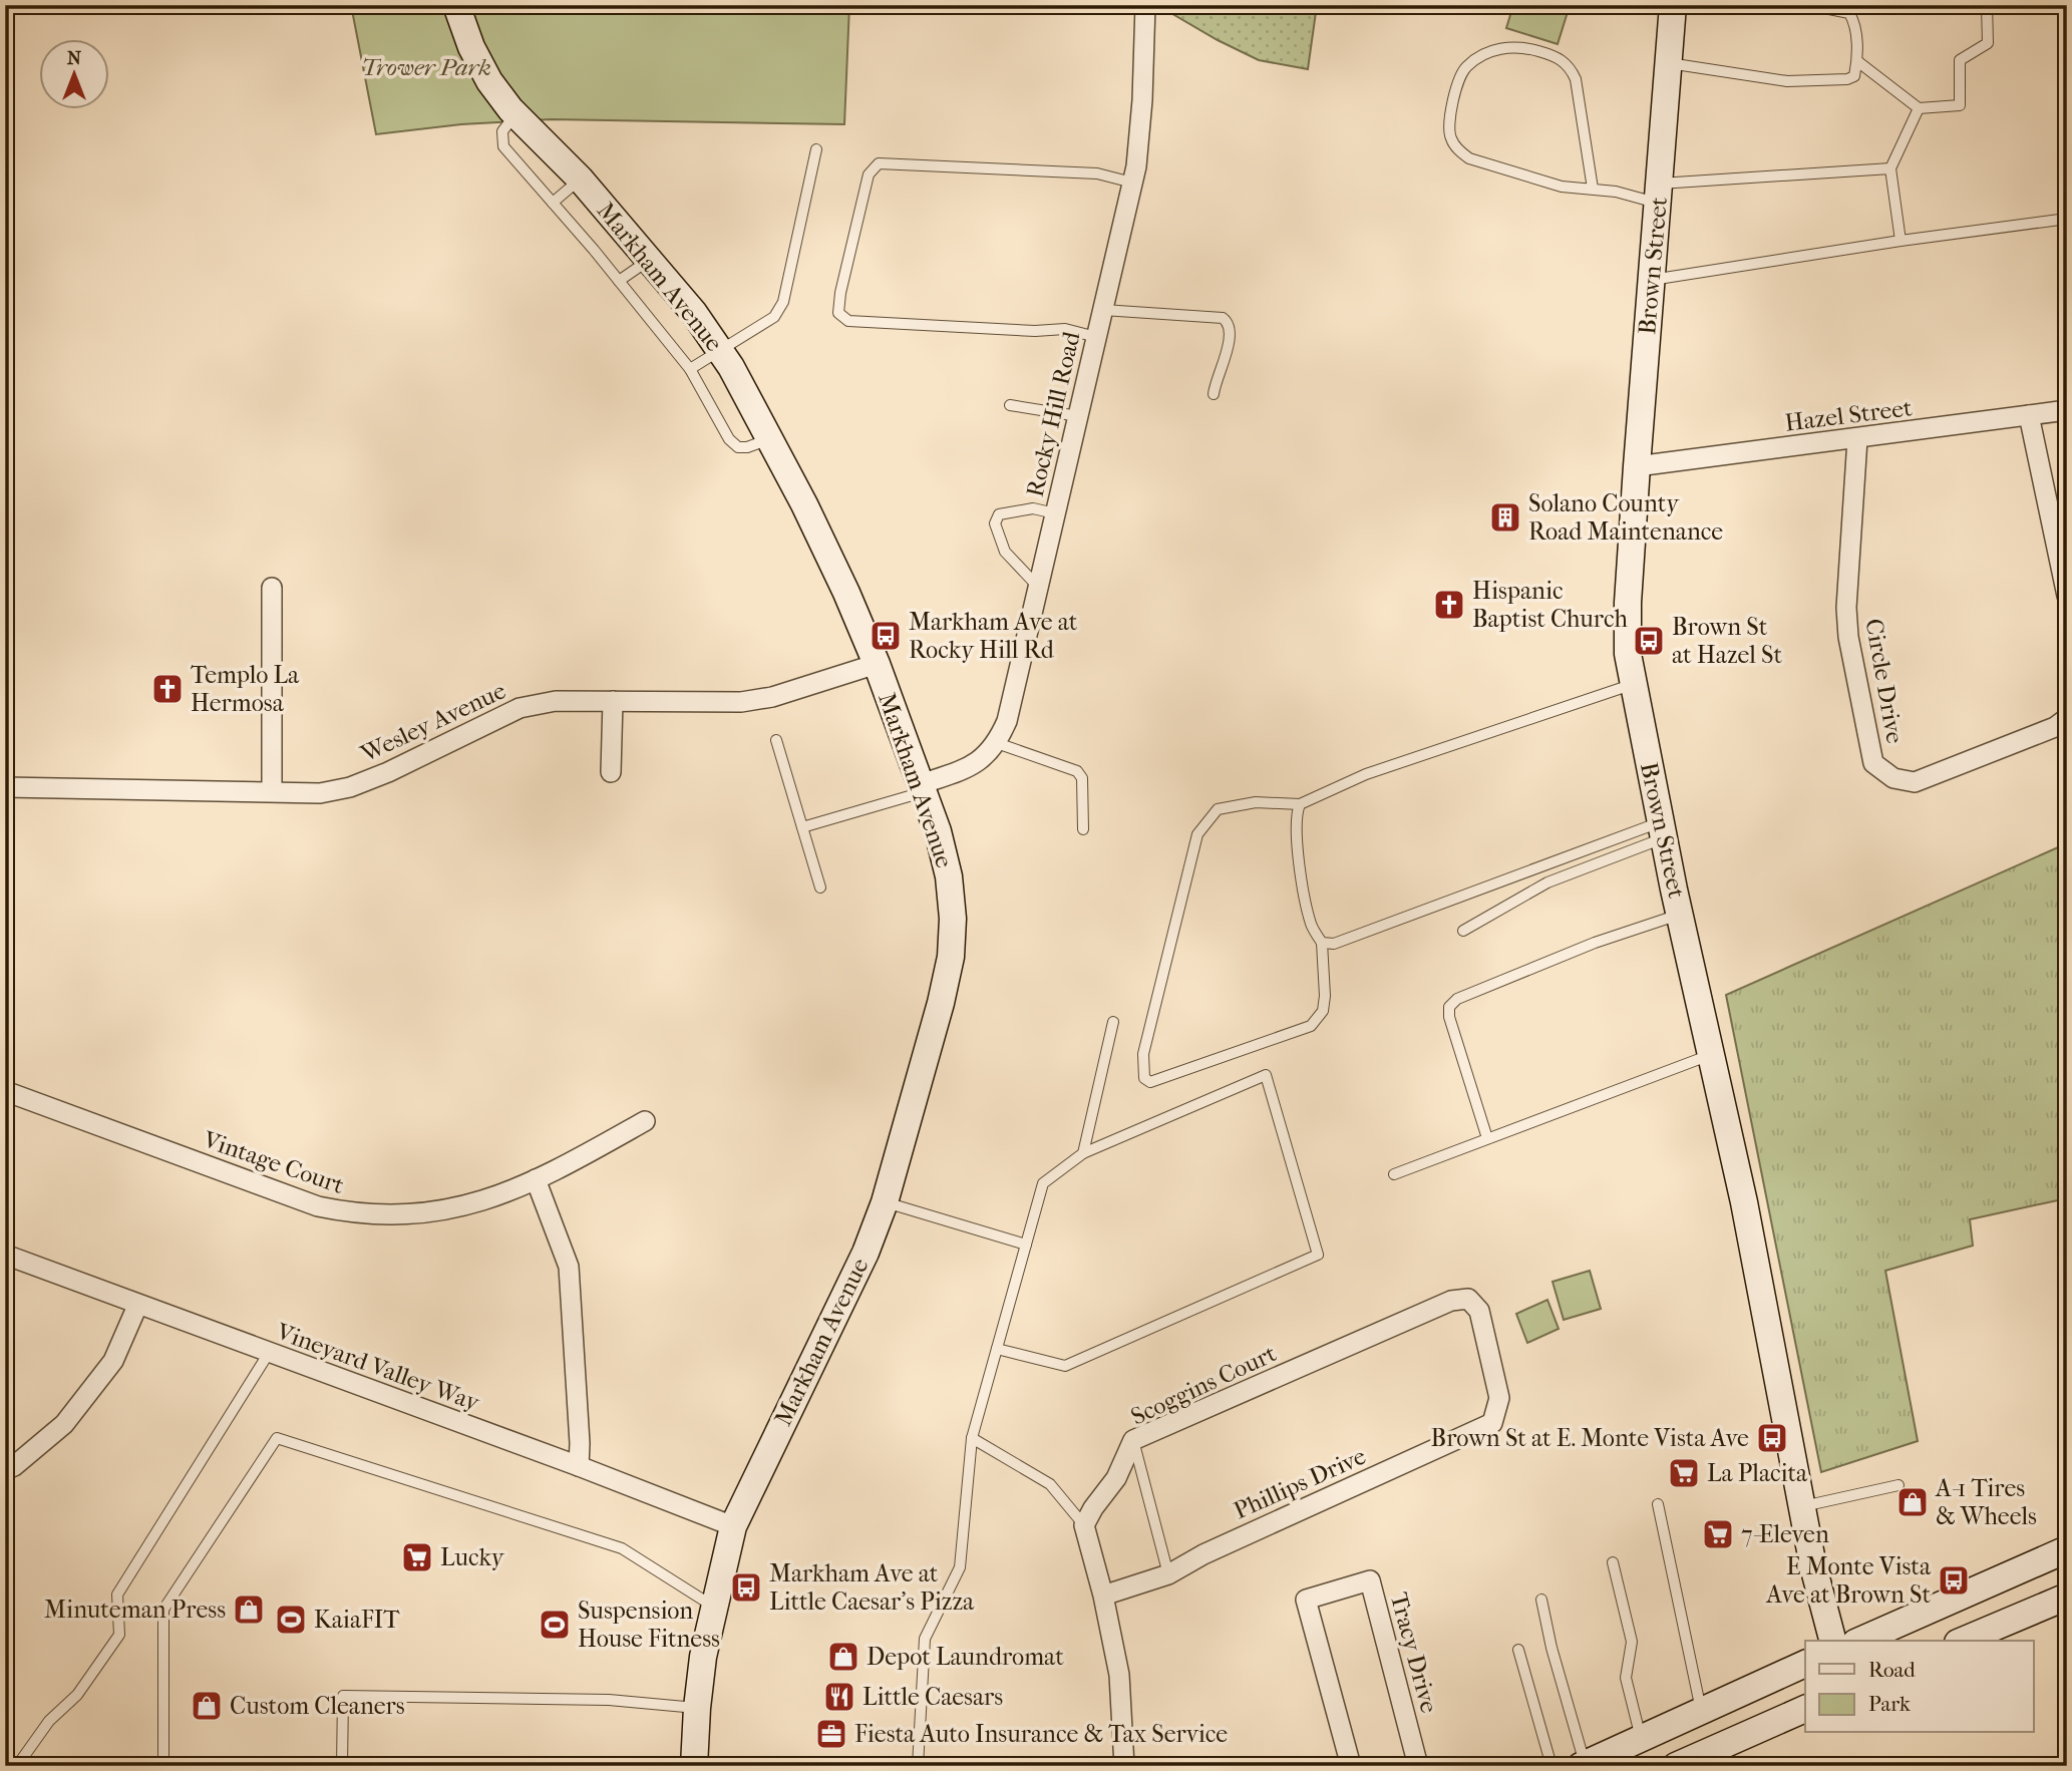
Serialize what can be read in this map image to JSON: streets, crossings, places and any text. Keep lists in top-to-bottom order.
{
  "streets": {
    "street": [
      "Brown Street",
      "Markham Avenue",
      "Rocky Hill Road",
      "Hazel Street",
      "Circle Drive",
      "Wesley Avenue",
      "Vintage Court",
      "Vineyard Valley Way",
      "Scoggins Court",
      "Phillips Drive",
      "Tracy Drive"
    ]
  },
  "crossings": [
    ["Brown Street", "Hazel Street"],
    ["Markham Avenue", "Rocky Hill Road"],
    ["Markham Avenue", "Wesley Avenue"],
    ["Markham Avenue", "Vineyard Valley Way"],
    ["Hazel Street", "Circle Drive"],
    ["Scoggins Court", "Phillips Drive"]
  ],
  "parks": ["Trower Park"],
  "places": {
    "building": ["Solano County Road Maintenance"],
    "church": ["Hispanic Baptist Church", "Templo La Hermosa"],
    "bus stop": [
      "Markham Ave at Rocky Hill Rd",
      "Brown St at Hazel St",
      "Brown St at E. Monte Vista Ave",
      "E Monte Vista Ave at Brown St",
      "Markham Ave at Little Caesar's Pizza"
    ],
    "supermarket": ["La Placita", "7-Eleven", "Lucky"],
    "shop": [
      "A-1 Tires & Wheels",
      "Minuteman Press",
      "Depot Laundromat",
      "Custom Cleaners"
    ],
    "sports": ["KaiaFIT", "Suspension House Fitness"],
    "restaurant": ["Little Caesars"],
    "office": ["Fiesta Auto Insurance & Tax Service"]
  },
  "legend": ["Road", "Park"],
  "north": "top"
}
